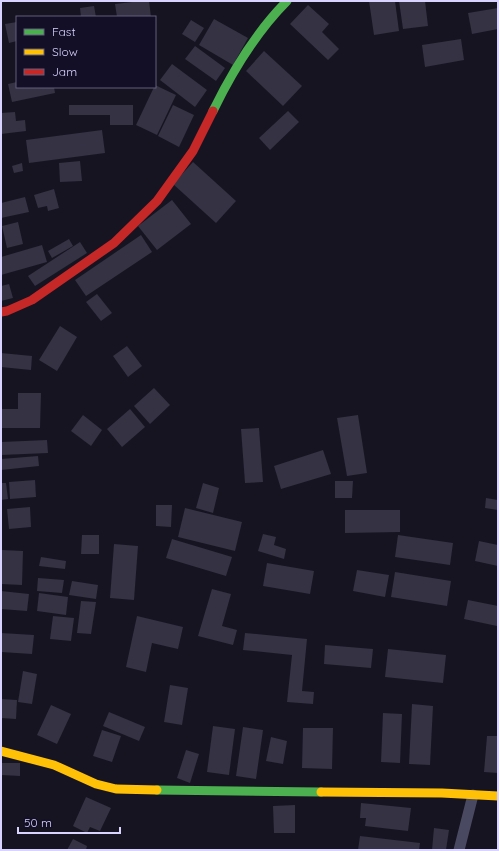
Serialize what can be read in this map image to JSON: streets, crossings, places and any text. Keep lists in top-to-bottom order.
{
  "legend": ["Fast", "Slow", "Jam"],
  "scale_bar": "50 m"
}
